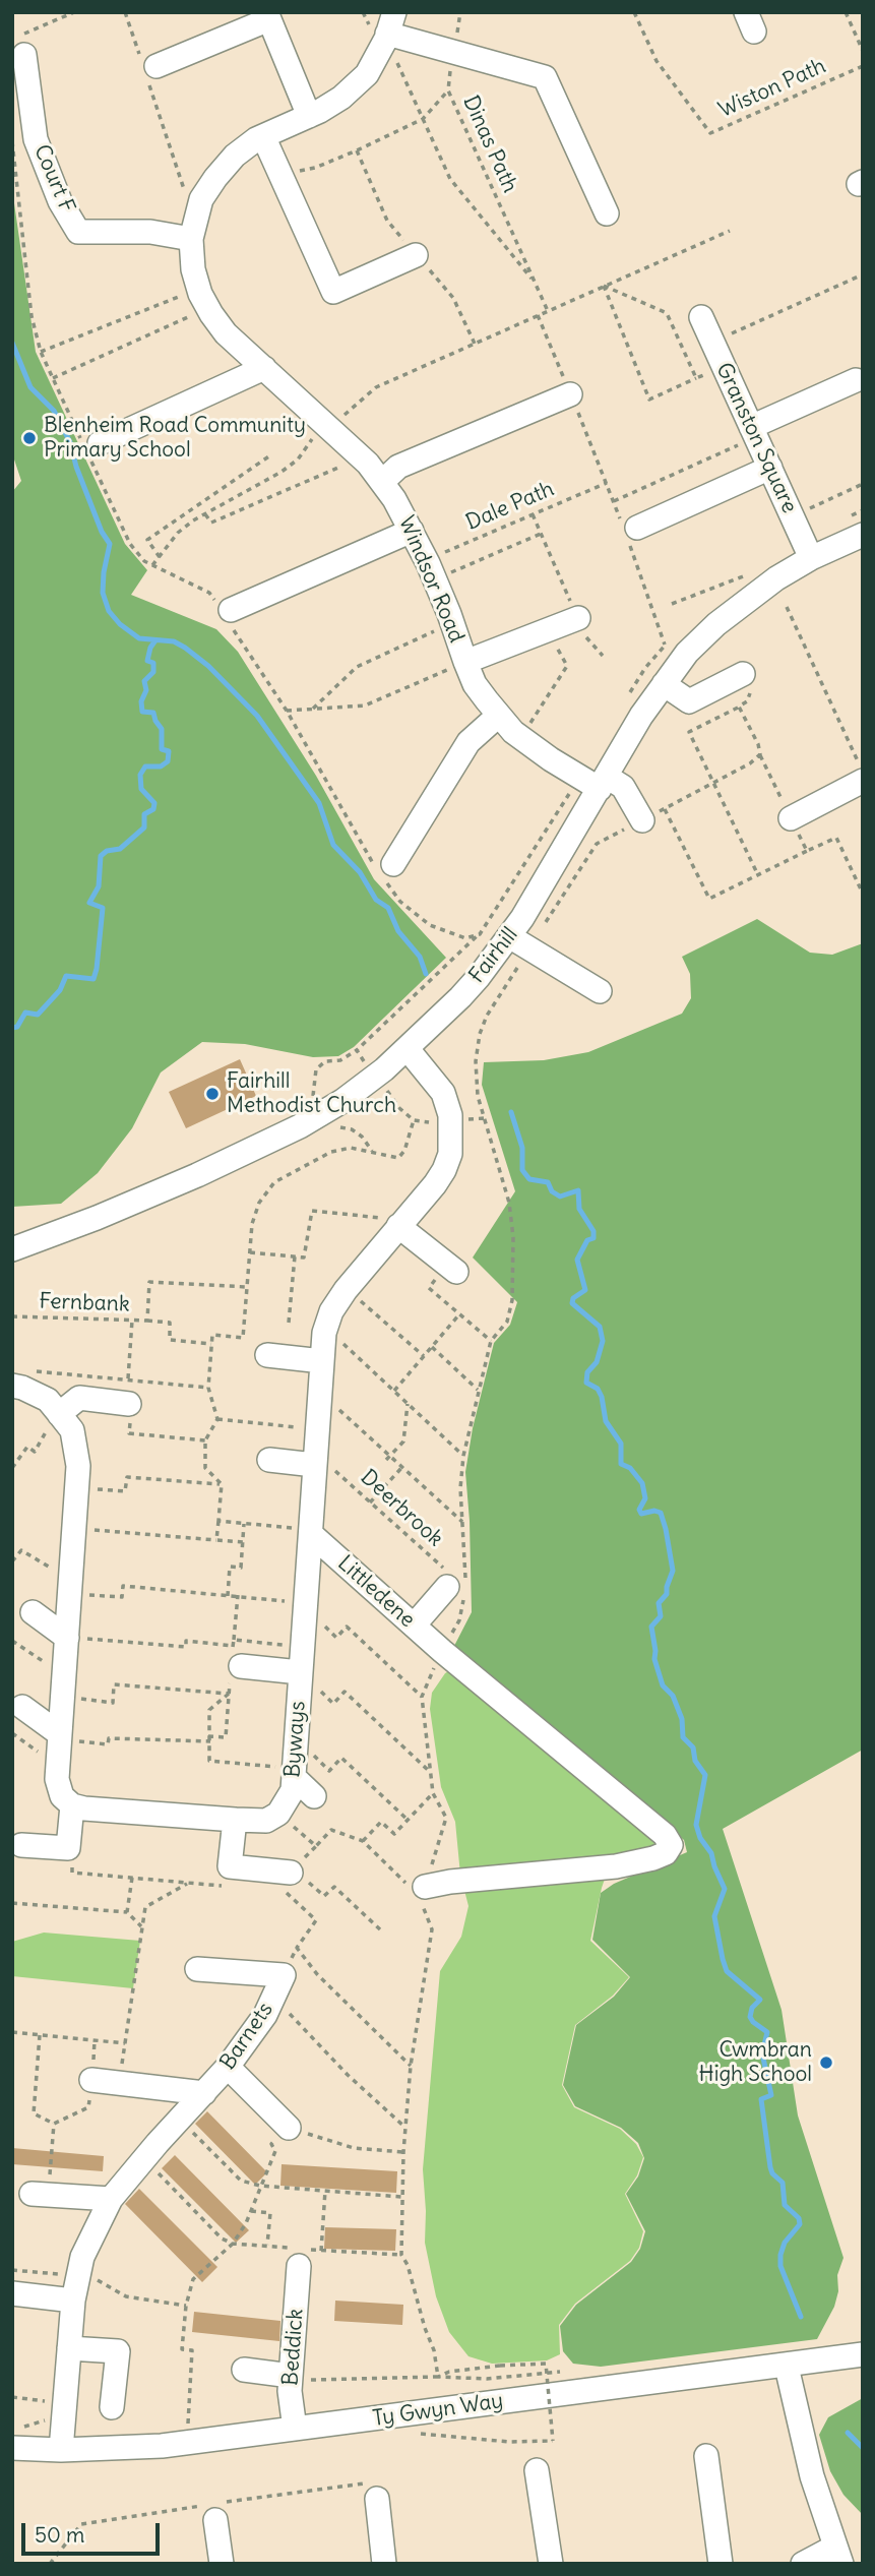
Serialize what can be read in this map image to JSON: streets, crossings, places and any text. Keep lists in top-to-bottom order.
{
  "streets": {
    "street": [
      "Court F",
      "Granston Square",
      "Windsor Road",
      "Fairhill",
      "Littledene",
      "Byways",
      "Barnets",
      "Beddick",
      "Ty Gwyn Way"
    ],
    "path": [
      "Wiston Path",
      "Dinas Path",
      "Dale Path",
      "Fernbank",
      "Deerbrook"
    ]
  },
  "crossings": [
    ["Dinas Path", "Windsor Road"],
    ["Court F", "Windsor Road"],
    ["Granston Square", "Fairhill"],
    ["Dale Path", "Windsor Road"],
    ["Windsor Road", "Fairhill"],
    ["Fairhill", "Byways"],
    ["Deerbrook", "Byways"],
    ["Littledene", "Byways"],
    ["Barnets", "Ty Gwyn Way"],
    ["Beddick", "Ty Gwyn Way"]
  ],
  "places": ["Blenheim Road Community Primary School", "Fairhill Methodist Church", "Cwmbran High School"],
  "scale_bar": "50 m"
}
